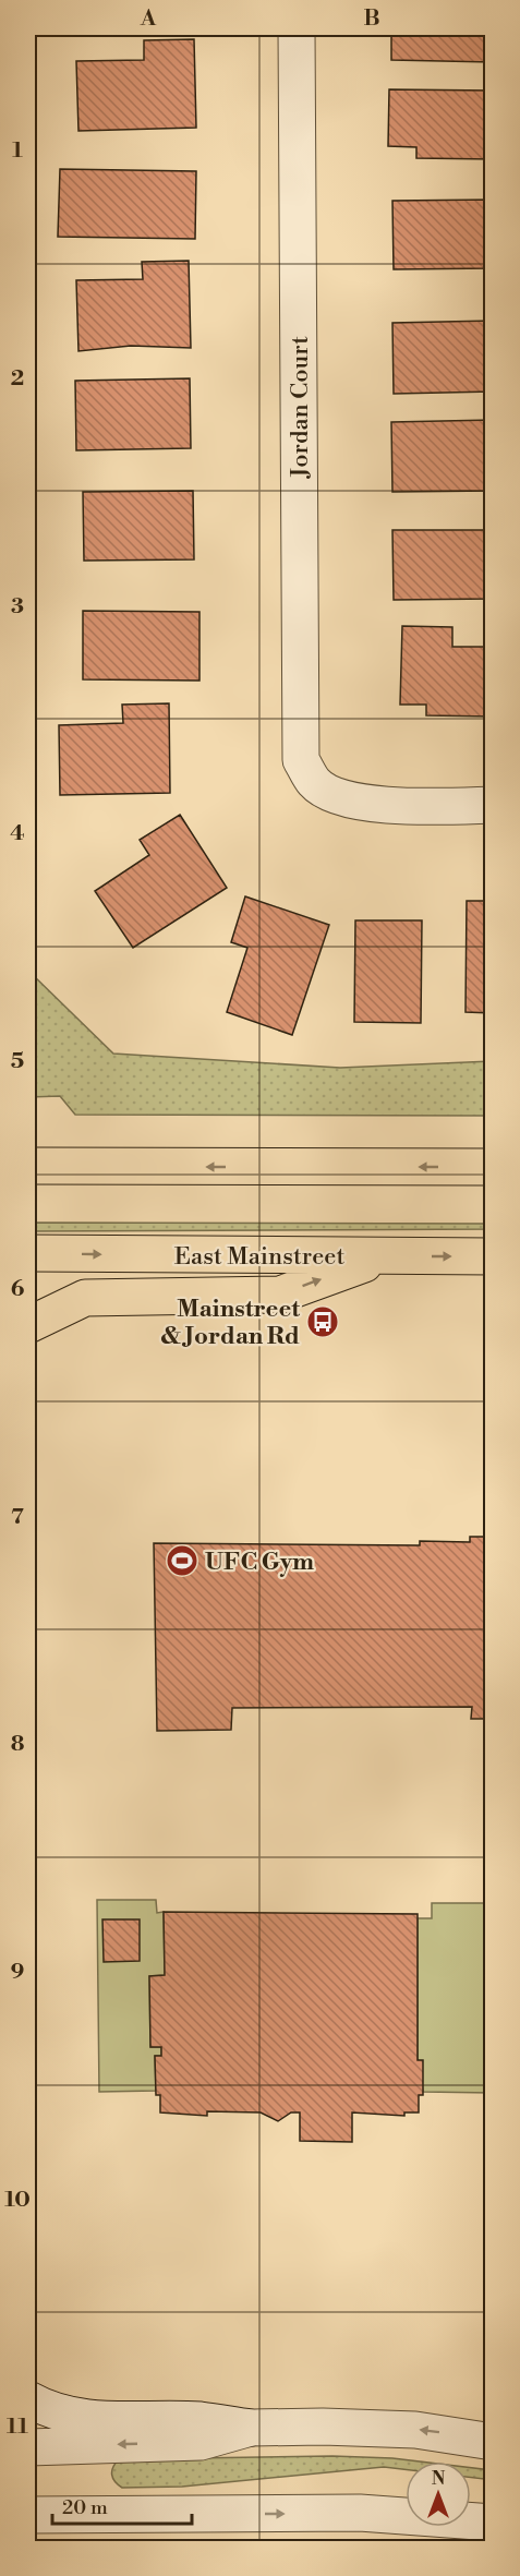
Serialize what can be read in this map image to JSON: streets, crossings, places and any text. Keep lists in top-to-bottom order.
{
  "streets": {
    "main road": ["East Mainstreet"],
    "street": ["Jordan Court"]
  },
  "places": {
    "bus stop": ["Mainstreet & Jordan Rd"],
    "sports": ["UFC Gym"]
  },
  "scale_bar": "20 m",
  "north": "top",
  "grid": {
    "columns": ["A", "B"],
    "rows": [
      "1",
      "2",
      "3",
      "4",
      "5",
      "6",
      "7",
      "8",
      "9",
      "10",
      "11"
    ]
  }
}
